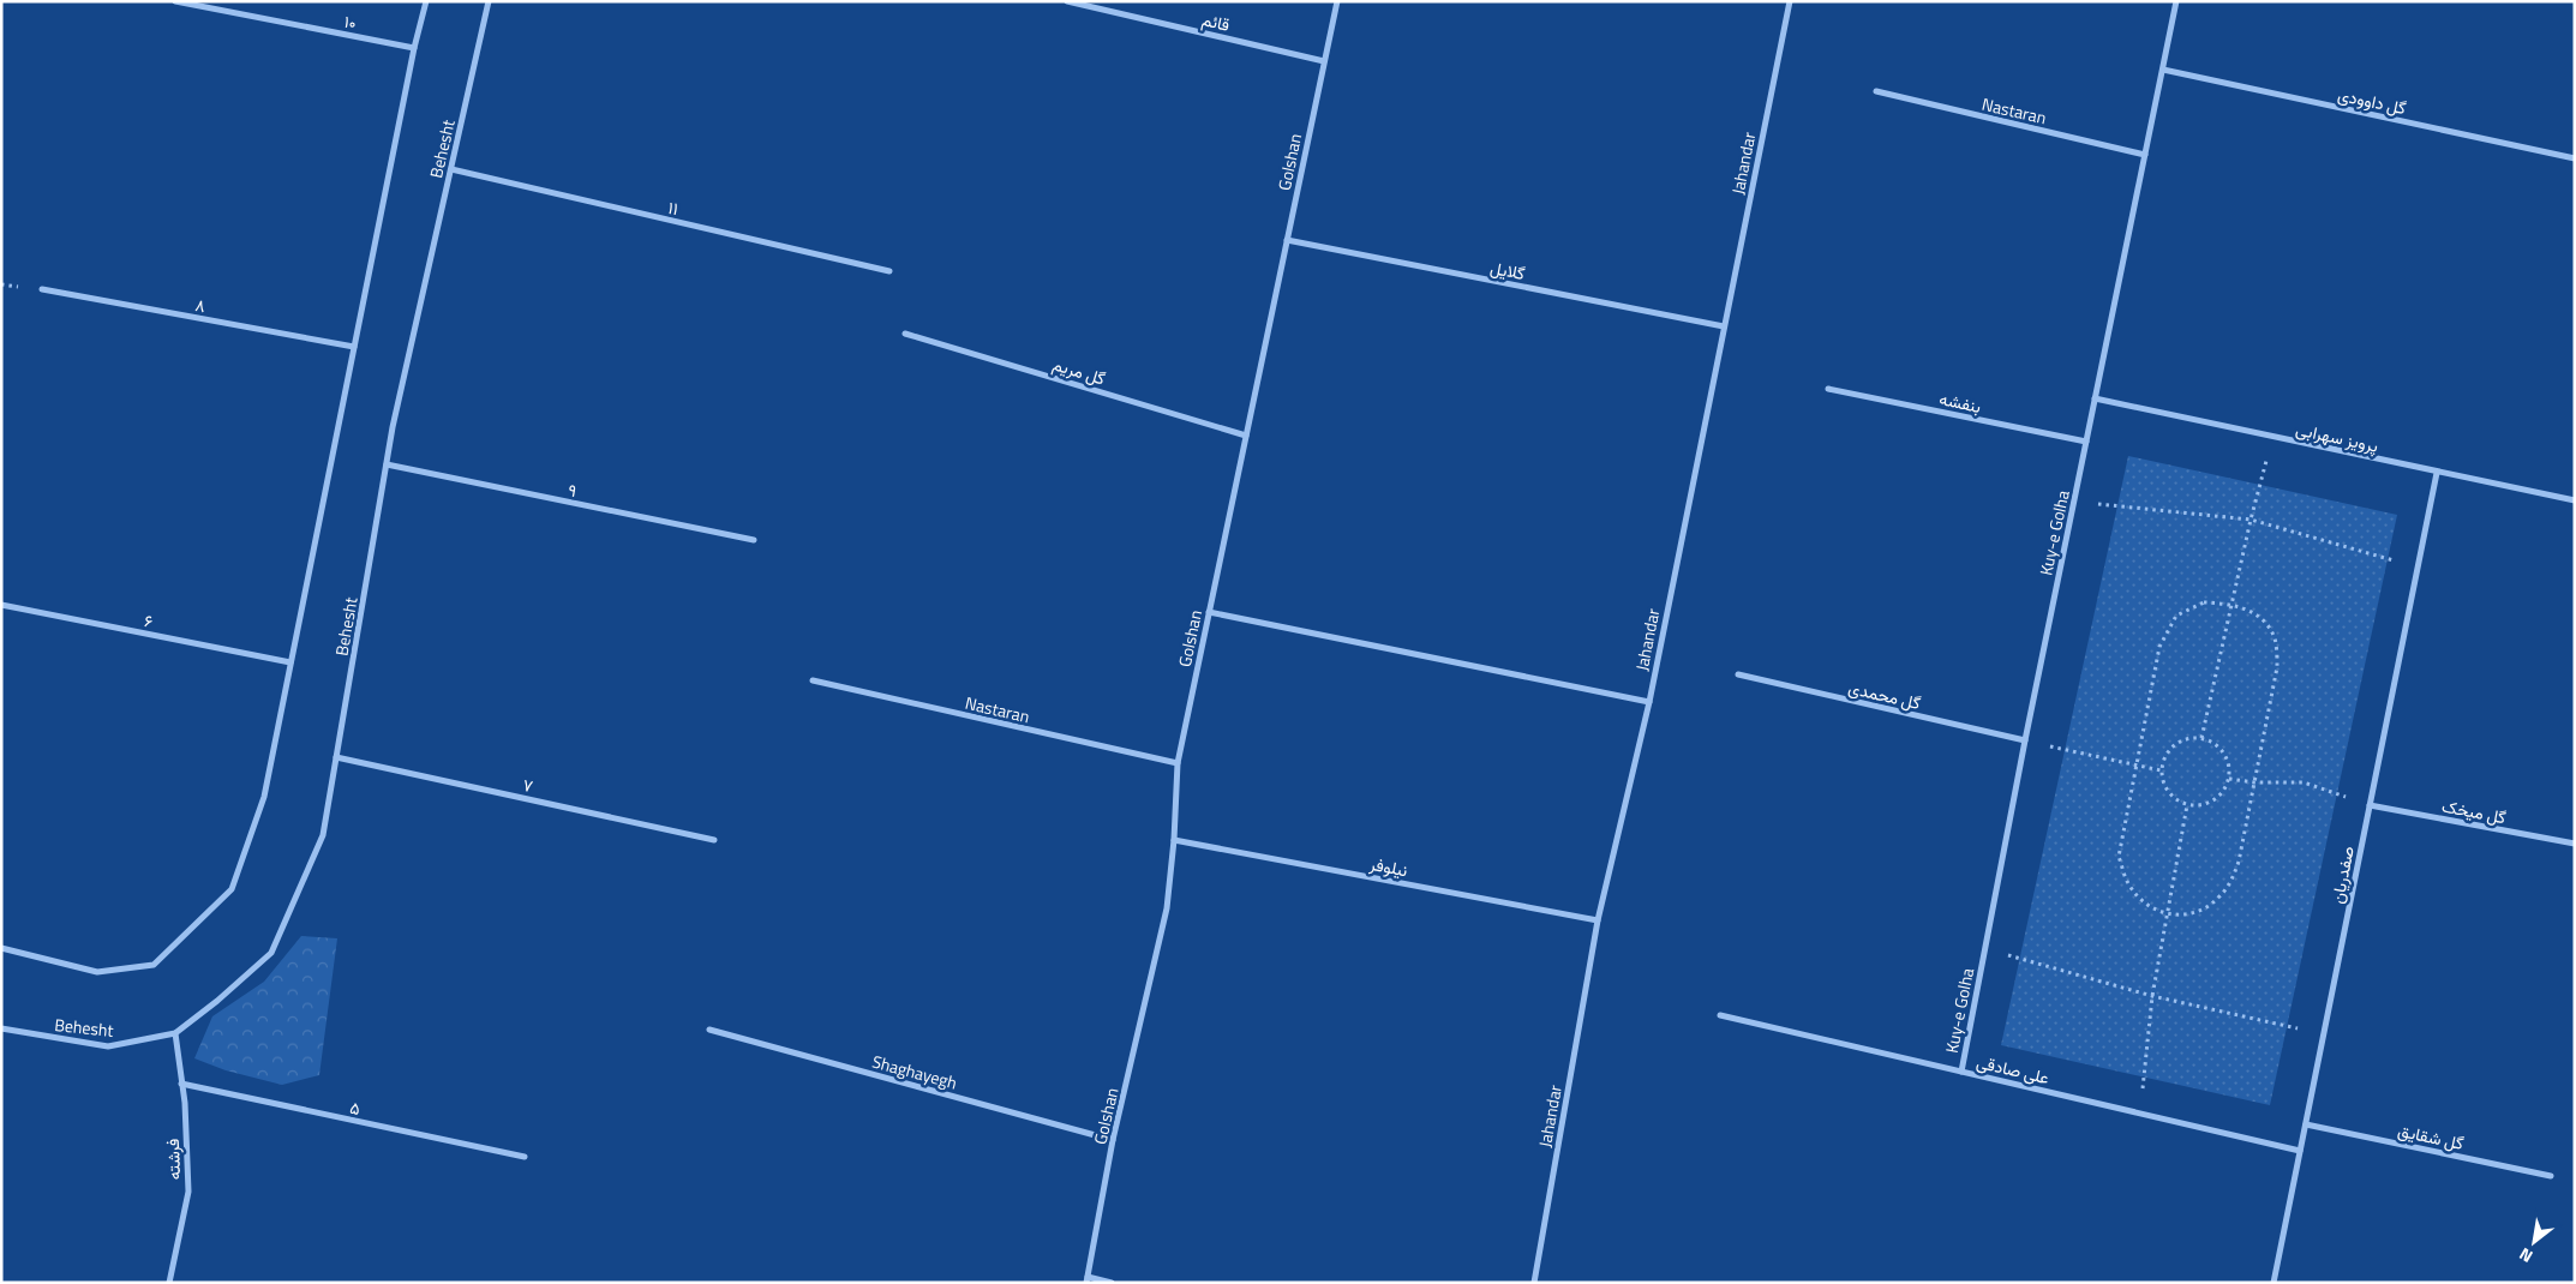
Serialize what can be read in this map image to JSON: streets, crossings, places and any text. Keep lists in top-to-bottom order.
{
  "streets": {
    "street": [
      "۱۰",
      "قائم",
      "گل داوودی",
      "Nastaran",
      "Behesht",
      "Golshan",
      "Jahandar",
      "۱۱",
      "گلایل",
      "۸",
      "گل مریم",
      "بنفشه",
      "پرویز سهرابی",
      "۹",
      "Kuy-e Golha",
      "۶",
      "گل محمدی",
      "۷",
      "گل میخک",
      "نیلوفر",
      "صفدریان",
      "علی صادقی",
      "Shaghayegh",
      "۵",
      "گل شقایق",
      "فرشته"
    ]
  },
  "crossings": [
    ["قائم", "Golshan"],
    ["گل داوودی", "Kuy-e Golha"],
    ["Nastaran", "Golshan"],
    ["Nastaran", "Kuy-e Golha"],
    ["Behesht", "۱۱"],
    ["Behesht", "۹"],
    ["Behesht", "۷"],
    ["Behesht", "فرشته"],
    ["Golshan", "گلایل"],
    ["Golshan", "گل مریم"],
    ["Golshan", "نیلوفر"],
    ["Golshan", "Shaghayegh"],
    ["Jahandar", "گلایل"],
    ["Jahandar", "نیلوفر"],
    ["بنفشه", "Kuy-e Golha"],
    ["پرویز سهرابی", "Kuy-e Golha"],
    ["پرویز سهرابی", "صفدریان"],
    ["Kuy-e Golha", "گل محمدی"],
    ["Kuy-e Golha", "علی صادقی"],
    ["گل میخک", "صفدریان"],
    ["صفدریان", "علی صادقی"],
    ["صفدریان", "گل شقایق"],
    ["۵", "فرشته"]
  ],
  "north": "bottom left"
}
